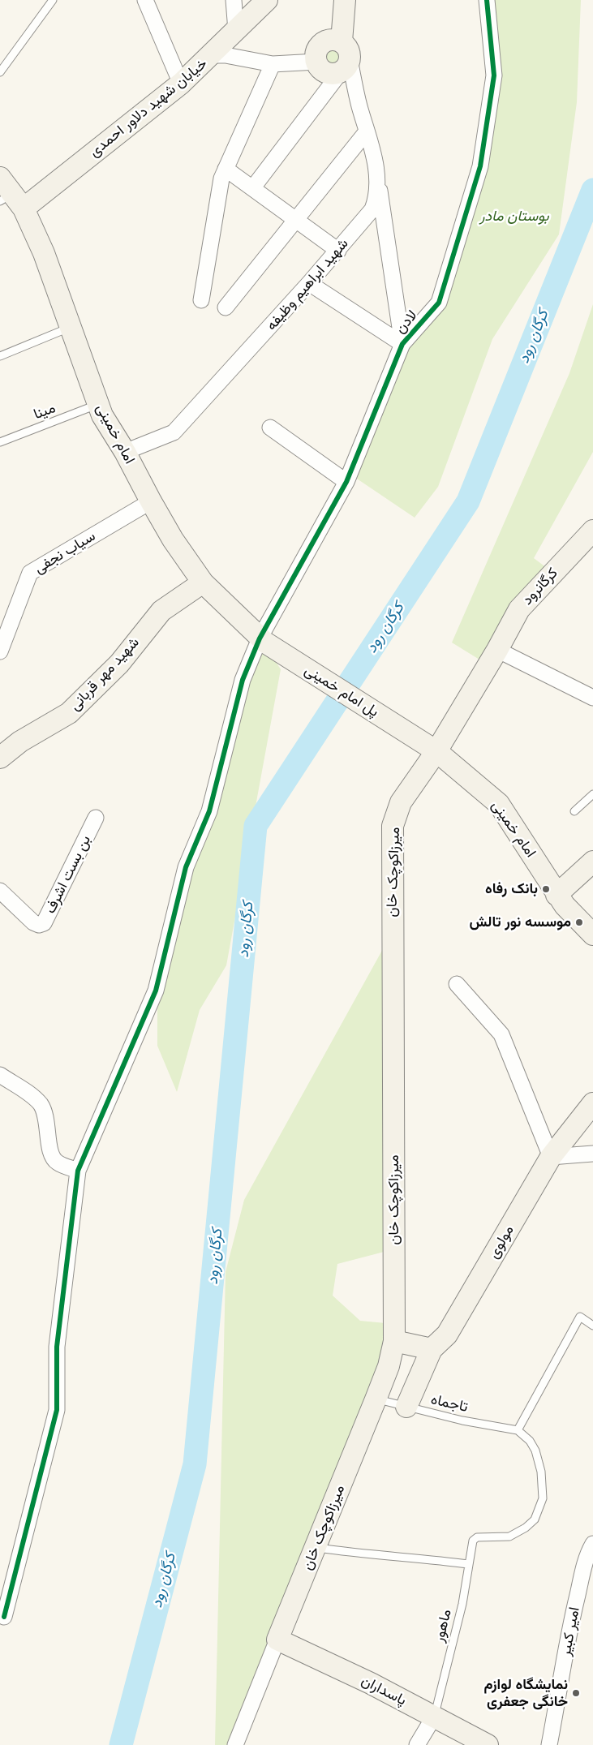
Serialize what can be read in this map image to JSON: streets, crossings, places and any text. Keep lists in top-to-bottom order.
{
  "streets": {
    "street": [
      "خیابان شهید دلاور احمدی",
      "شهید ابراهیم وظیفه",
      "لادن",
      "امام خمینی",
      "سیاب نجفی",
      "کرگانرود",
      "شهید مهر قربانی",
      "پل امام خمینی",
      "میرزاکوچک خان",
      "بن بست اشرف",
      "مولوی",
      "امیر کبیر",
      "پاسداران"
    ],
    "lane": ["مینا", "تاجماه", "ماهور"]
  },
  "crossings": [
    ["خیابان شهید دلاور احمدی", "امام خمینی"],
    ["شهید ابراهیم وظیفه", "امام خمینی"],
    ["لادن", "امام خمینی"],
    ["لادن", "پل امام خمینی"],
    ["مینا", "امام خمینی"],
    ["امام خمینی", "سیاب نجفی"],
    ["امام خمینی", "کرگانرود"],
    ["امام خمینی", "شهید مهر قربانی"],
    ["امام خمینی", "پل امام خمینی"],
    ["امام خمینی", "میرزاکوچک خان"],
    ["کرگانرود", "میرزاکوچک خان"],
    ["میرزاکوچک خان", "تاجماه"],
    ["میرزاکوچک خان", "پاسداران"],
    ["تاجماه", "ماهور"],
    ["ماهور", "پاسداران"]
  ],
  "water": ["کرگان رود"],
  "parks": ["بوستان مادر"],
  "places": ["بانک رفاه", "موسسه نور تالش", "نمایشگاه لوازم خانگی جعفری"]
}
